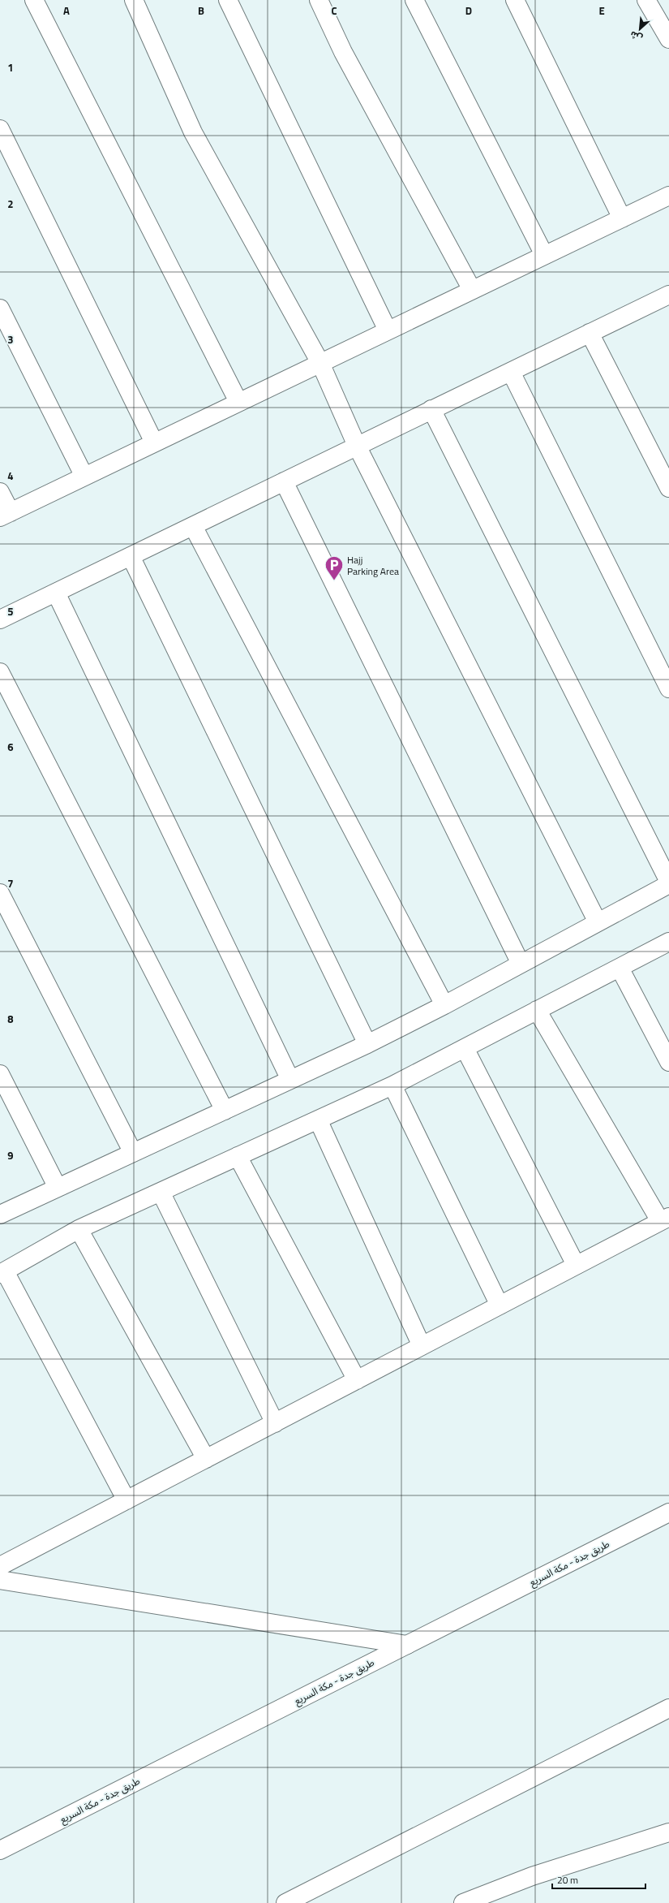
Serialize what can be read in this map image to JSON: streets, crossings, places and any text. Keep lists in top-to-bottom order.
{
  "streets": {
    "main road": ["طريق جدة - مكة السريع"]
  },
  "places": {
    "parking": ["Hajj Parking Area"]
  },
  "scale_bar": "20 m",
  "north": "bottom left",
  "grid": {
    "columns": [
      "A",
      "B",
      "C",
      "D",
      "E"
    ],
    "rows": [
      "1",
      "2",
      "3",
      "4",
      "5",
      "6",
      "7",
      "8",
      "9"
    ]
  }
}
